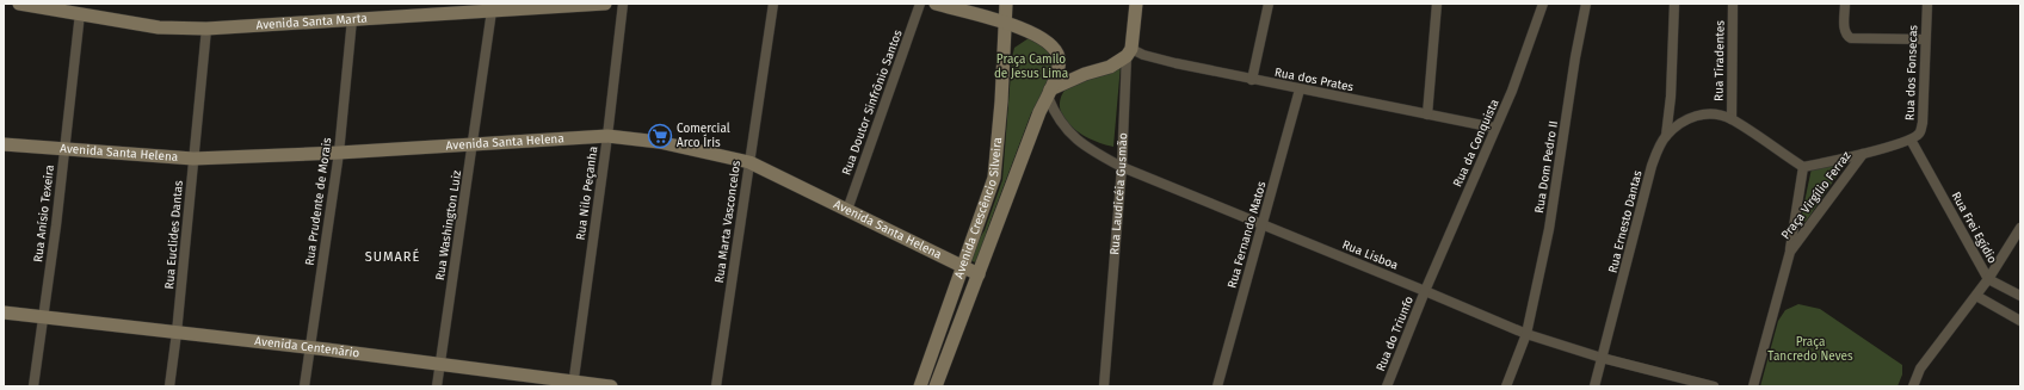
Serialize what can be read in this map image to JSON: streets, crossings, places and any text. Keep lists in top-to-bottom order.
{
  "streets": {
    "street": [
      "Avenida Santa Marta",
      "Rua Tiradentes",
      "Rua dos Fonsecas",
      "Rua dos Prates",
      "Rua Doutor Sinfrônio Santos",
      "Avenida Santa Helena",
      "Rua da Conquista",
      "Rua Dom Pedro II",
      "Rua Nilo Peçanha",
      "Rua Laudicéia Gusmão",
      "Praça Virgílio Ferraz",
      "Rua Prudente de Morais",
      "Avenida Crescêncio Silveira",
      "Rua Anísio Texeira",
      "Rua Marta Vasconcelos",
      "Rua Ernesto Dantas",
      "Rua Washington Luiz",
      "Rua Frei Egídio",
      "Rua Euclides Dantas",
      "Rua Fernando Matos",
      "Rua Lisboa",
      "Rua do Triunfo",
      "Avenida Centenário"
    ]
  },
  "crossings": [
    ["Avenida Santa Marta", "Rua Prudente de Morais"],
    ["Avenida Santa Marta", "Rua Anísio Texeira"],
    ["Avenida Santa Marta", "Rua Washington Luiz"],
    ["Avenida Santa Marta", "Rua Euclides Dantas"],
    ["Rua Tiradentes", "Rua Ernesto Dantas"],
    ["Rua dos Fonsecas", "Praça Virgílio Ferraz"],
    ["Rua dos Fonsecas", "Rua Frei Egídio"],
    ["Rua dos Prates", "Rua da Conquista"],
    ["Rua dos Prates", "Rua Laudicéia Gusmão"],
    ["Rua dos Prates", "Rua Fernando Matos"],
    ["Rua Doutor Sinfrônio Santos", "Avenida Santa Helena"],
    ["Avenida Santa Helena", "Rua Nilo Peçanha"],
    ["Avenida Santa Helena", "Rua Prudente de Morais"],
    ["Avenida Santa Helena", "Avenida Crescêncio Silveira"],
    ["Avenida Santa Helena", "Rua Anísio Texeira"],
    ["Avenida Santa Helena", "Rua Marta Vasconcelos"],
    ["Avenida Santa Helena", "Rua Washington Luiz"],
    ["Avenida Santa Helena", "Rua Euclides Dantas"],
    ["Rua da Conquista", "Rua Lisboa"],
    ["Rua da Conquista", "Rua do Triunfo"],
    ["Rua Dom Pedro II", "Rua Lisboa"],
    ["Rua Nilo Peçanha", "Avenida Centenário"],
    ["Rua Laudicéia Gusmão", "Rua Lisboa"],
    ["Praça Virgílio Ferraz", "Rua Frei Egídio"],
    ["Rua Prudente de Morais", "Avenida Centenário"],
    ["Avenida Crescêncio Silveira", "Rua Lisboa"],
    ["Rua Anísio Texeira", "Avenida Centenário"],
    ["Rua Ernesto Dantas", "Rua Lisboa"],
    ["Rua Washington Luiz", "Avenida Centenário"],
    ["Rua Euclides Dantas", "Avenida Centenário"],
    ["Rua Fernando Matos", "Rua Lisboa"],
    ["Rua Lisboa", "Rua do Triunfo"]
  ],
  "districts": ["SUMARÉ"],
  "parks": ["Praça Camilo de Jesus Lima", "Praça Tancredo Neves"],
  "places": {
    "supermarket": ["Comercial Arco Íris"]
  }
}
